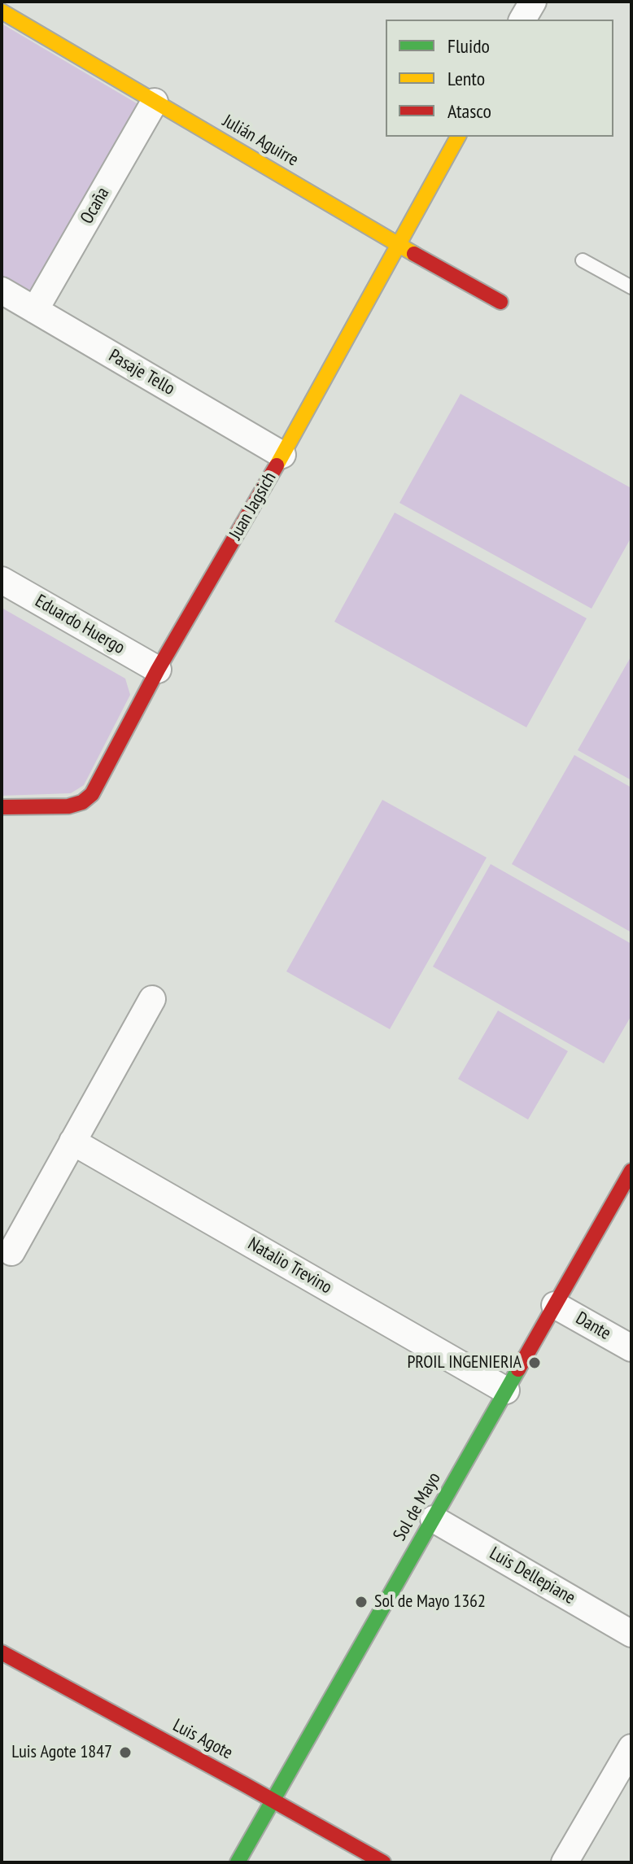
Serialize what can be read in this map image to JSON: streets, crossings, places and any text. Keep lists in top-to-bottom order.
{
  "streets": {
    "street": [
      "Julián Aguirre",
      "Ocaña",
      "Pasaje Tello",
      "Juan Jagsich",
      "Eduardo Huergo",
      "Natalio Trevino",
      "Dante",
      "Sol de Mayo",
      "Luis Dellepiane",
      "Luis Agote"
    ]
  },
  "crossings": [
    ["Julián Aguirre", "Ocaña"],
    ["Julián Aguirre", "Juan Jagsich"],
    ["Ocaña", "Pasaje Tello"],
    ["Pasaje Tello", "Juan Jagsich"],
    ["Juan Jagsich", "Eduardo Huergo"],
    ["Natalio Trevino", "Sol de Mayo"],
    ["Dante", "Sol de Mayo"],
    ["Sol de Mayo", "Luis Dellepiane"],
    ["Sol de Mayo", "Luis Agote"]
  ],
  "places": ["PROIL INGENIERIA", "Sol de Mayo 1362", "Luis Agote 1847"],
  "legend": ["Fluido", "Lento", "Atasco"]
}
